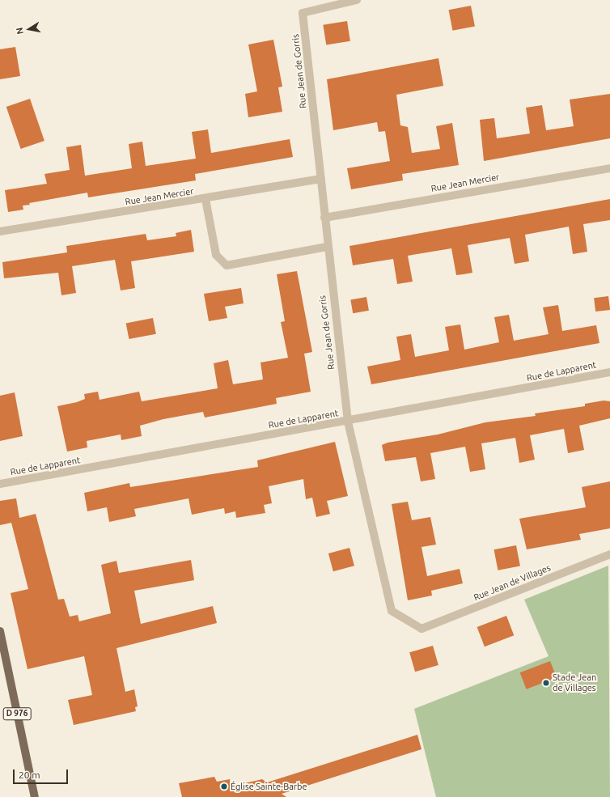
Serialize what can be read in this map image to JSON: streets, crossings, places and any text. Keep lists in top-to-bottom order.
{
  "streets": {
    "main road": ["D 976"],
    "street": [
      "Rue Jean de Gorris",
      "Rue Jean Mercier",
      "Rue de Lapparent",
      "Rue Jean de Villages"
    ]
  },
  "crossings": [
    ["Rue Jean de Gorris", "Rue Jean Mercier"],
    ["Rue Jean de Gorris", "Rue de Lapparent"],
    ["Rue Jean de Gorris", "Rue Jean de Villages"]
  ],
  "places": ["Stade Jean de Villages", "Église Sainte-Barbe"],
  "scale_bar": "20 m",
  "north": "left"
}
